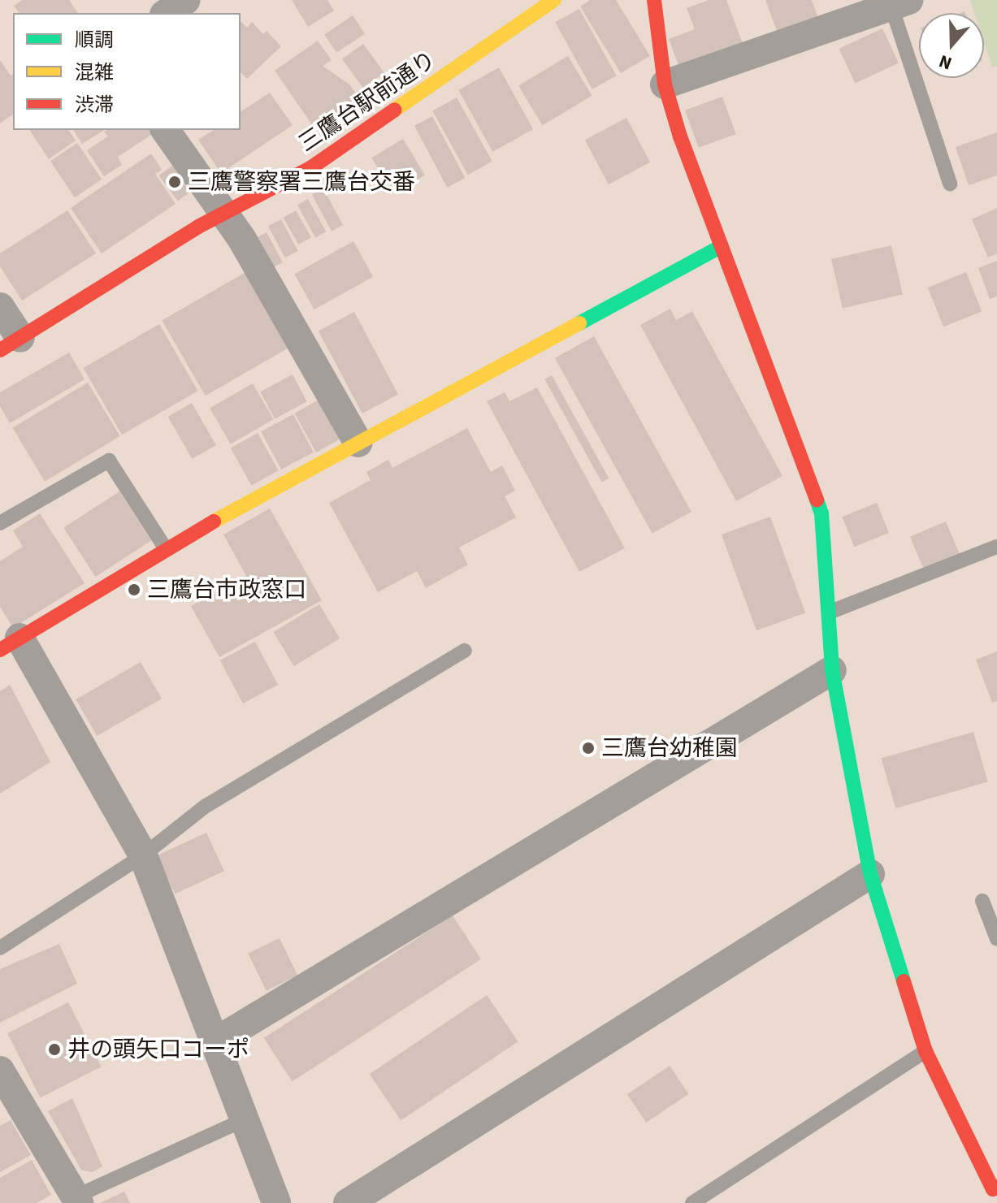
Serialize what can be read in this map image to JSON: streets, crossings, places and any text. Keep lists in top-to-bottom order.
{
  "streets": {
    "street": ["三鷹台駅前通り"]
  },
  "places": [
    "三鷹警察署三鷹台交番",
    "三鷹台市政窓口",
    "三鷹台幼稚園",
    "井の頭矢口コーポ"
  ],
  "legend": ["順調", "混雑", "渋滞"],
  "north": "bottom"
}
